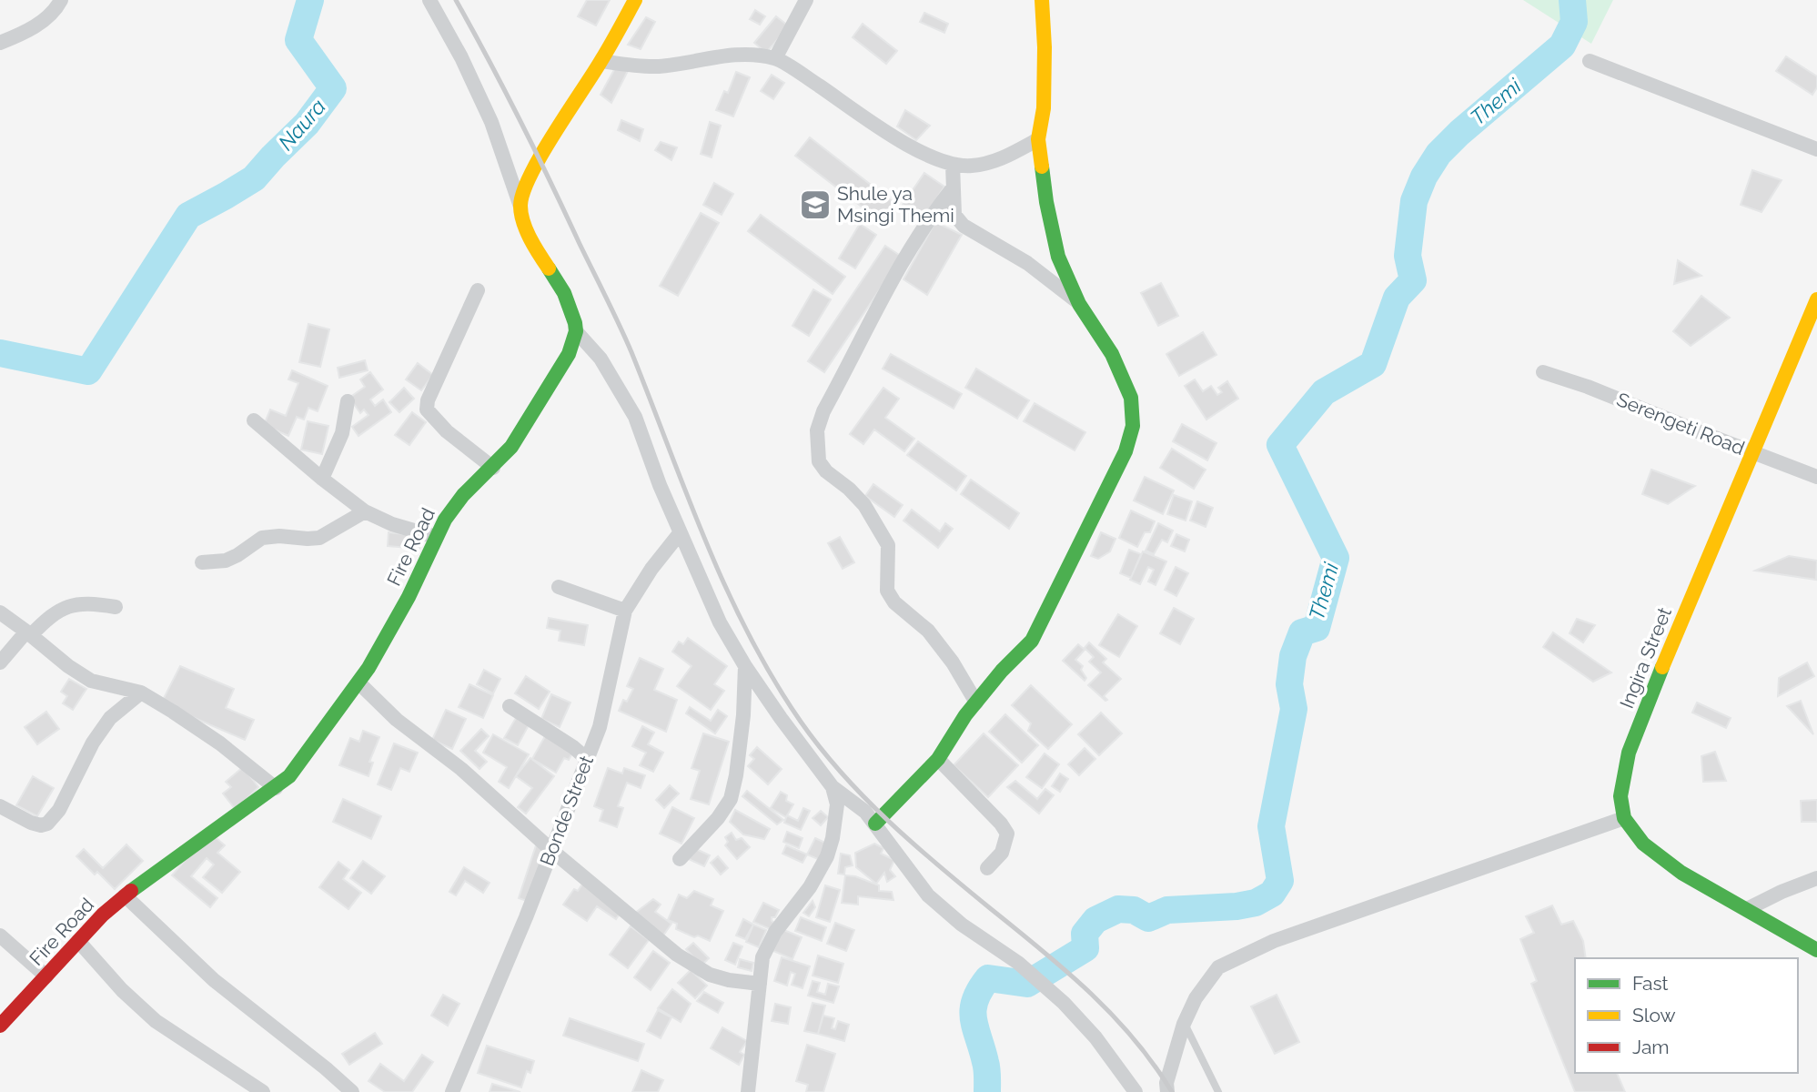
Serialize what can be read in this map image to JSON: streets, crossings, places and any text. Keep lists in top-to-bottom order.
{
  "streets": {
    "street": [
      "Serengeti Road",
      "Fire Road",
      "Ingira Street",
      "Bonde Street"
    ]
  },
  "crossings": [
    ["Serengeti Road", "Ingira Street"]
  ],
  "water": ["Themi", "Naura"],
  "places": {
    "school or university": ["Shule ya Msingi Themi"]
  },
  "legend": ["Fast", "Slow", "Jam"]
}
